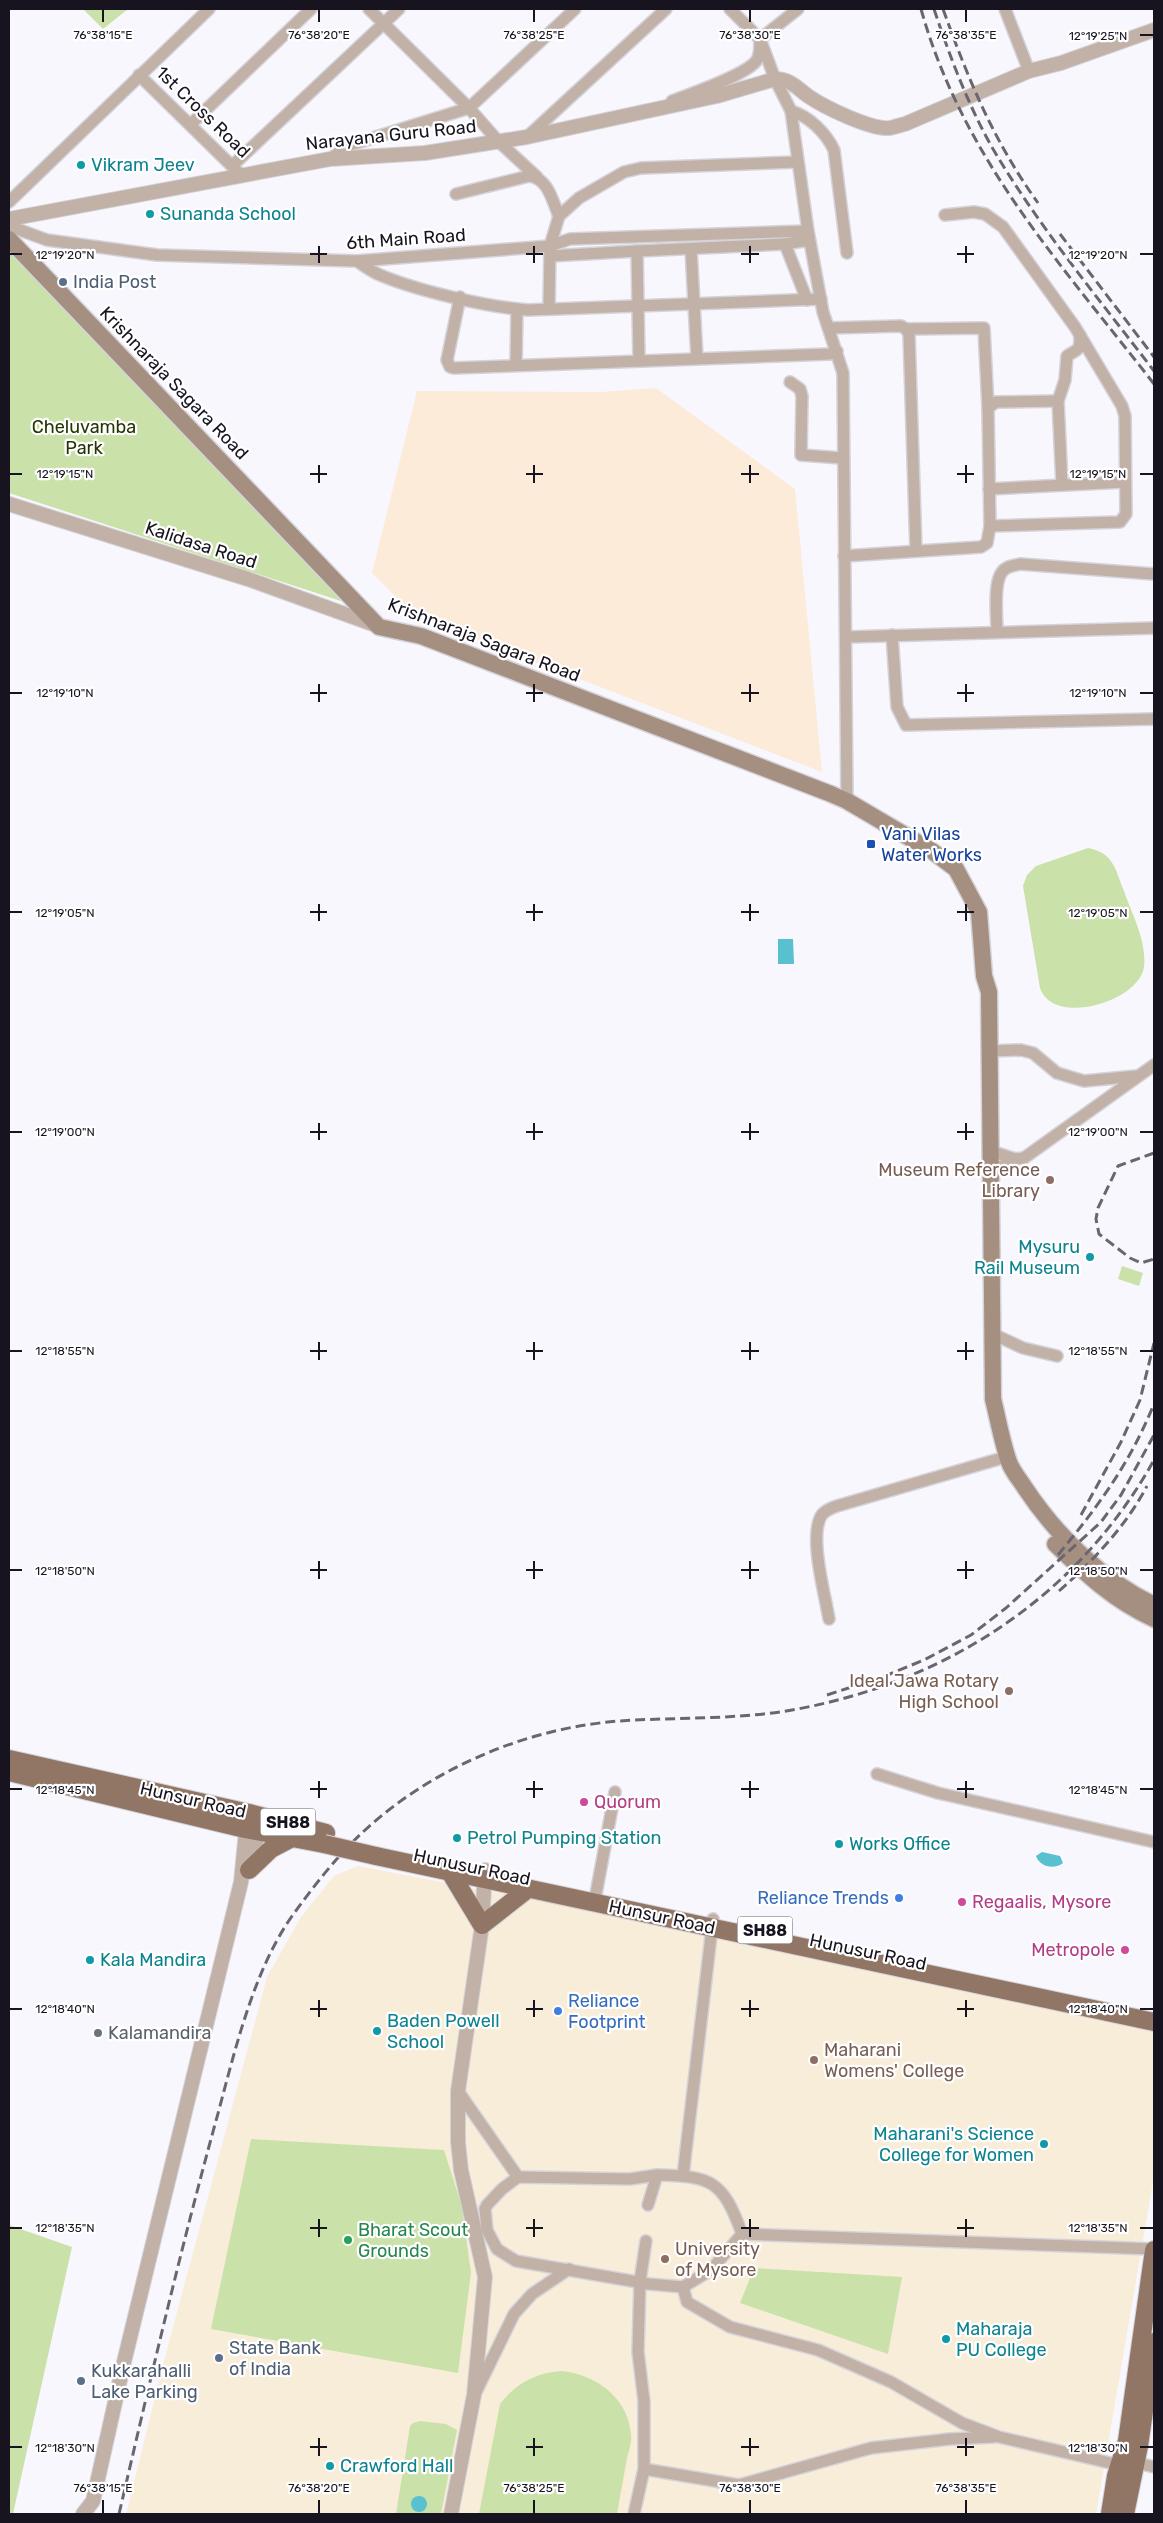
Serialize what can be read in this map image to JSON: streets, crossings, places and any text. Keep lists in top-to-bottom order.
{
  "streets": {
    "main road": [
      "Krishnaraja Sagara Road",
      "Hunsur Road",
      "SH88",
      "Hunusur Road"
    ],
    "street": [
      "1st Cross Road",
      "Narayana Guru Road",
      "6th Main Road",
      "Kalidasa Road"
    ]
  },
  "crossings": [
    ["1st Cross Road", "Narayana Guru Road"],
    ["Krishnaraja Sagara Road", "Kalidasa Road"],
    ["Hunsur Road", "Hunusur Road"]
  ],
  "parks": ["Cheluvamba Park"],
  "places": {
    "other": [
      "Vikram Jeev",
      "Sunanda School",
      "India Post",
      "Museum Reference Library",
      "Mysuru Rail Museum",
      "Ideal Jawa Rotary High School",
      "Quorum",
      "Petrol Pumping Station",
      "Works Office",
      "Reliance Trends",
      "Regaalis, Mysore",
      "Metropole",
      "Kala Mandira",
      "Reliance Footprint",
      "Baden Powell School",
      "Kalamandira",
      "Maharani Womens' College",
      "Maharani's Science College for Women",
      "Bharat Scout Grounds",
      "University of Mysore",
      "Maharaja PU College",
      "State Bank of India",
      "Kukkarahalli Lake Parking",
      "Crawford Hall"
    ],
    "transit": ["Vani Vilas Water Works"]
  },
  "coordinates": [
    "76°38'15\"E",
    "76°38'20\"E",
    "76°38'25\"E",
    "76°38'30\"E",
    "76°38'35\"E",
    "12°19'25\"N",
    "12°19'20\"N",
    "12°19'15\"N",
    "12°19'10\"N",
    "12°19'05\"N",
    "12°19'00\"N",
    "12°18'55\"N",
    "12°18'50\"N",
    "12°18'45\"N",
    "12°18'40\"N",
    "12°18'35\"N",
    "12°18'30\"N"
  ]
}
